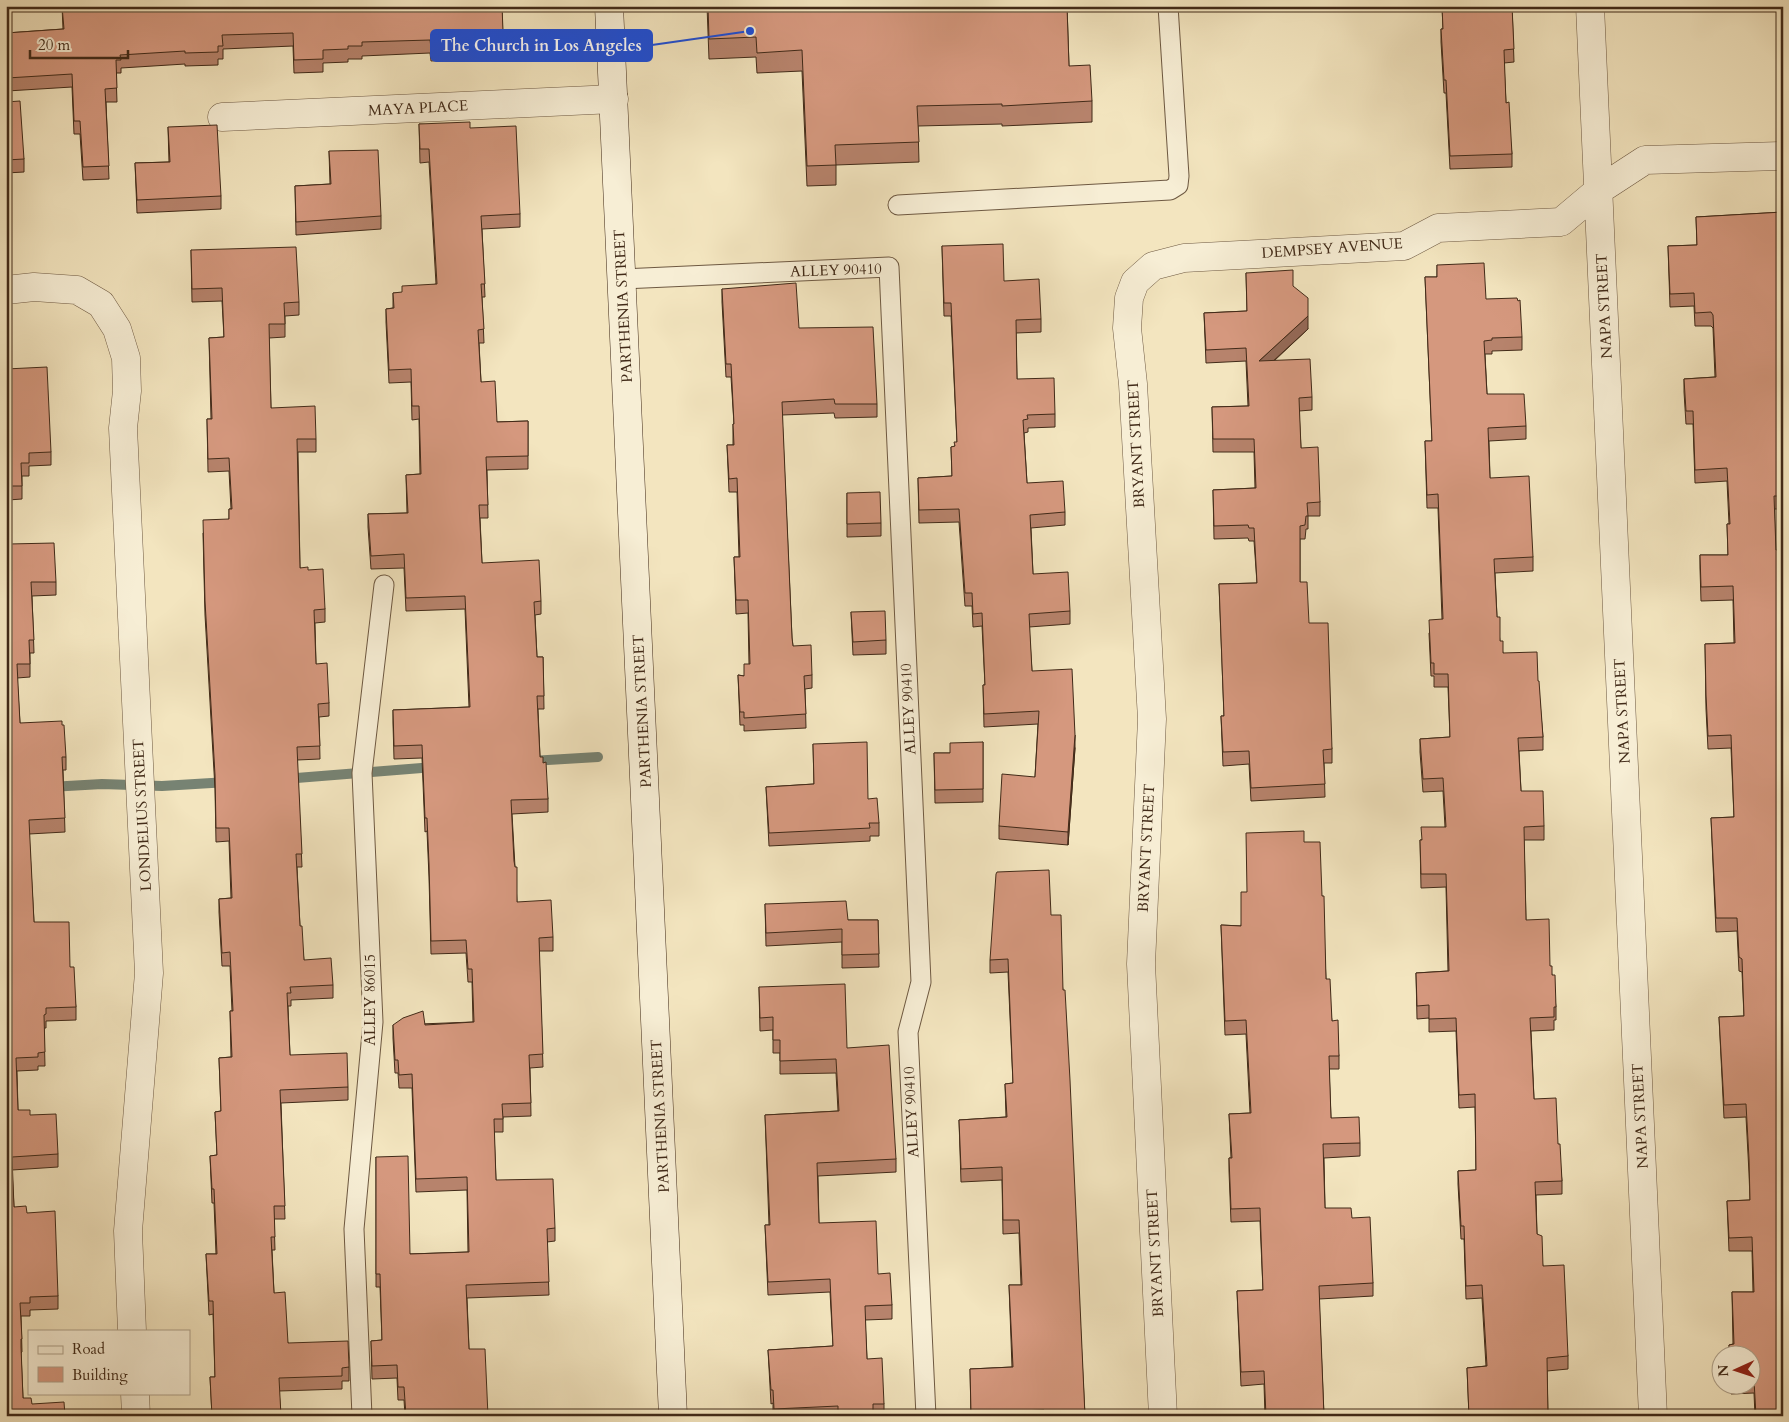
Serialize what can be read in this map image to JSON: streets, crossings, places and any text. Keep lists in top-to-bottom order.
{
  "streets": {
    "street": [
      "MAYA PLACE",
      "DEMPSEY AVENUE",
      "PARTHENIA STREET",
      "NAPA STREET",
      "BRYANT STREET",
      "LONDELIUS STREET"
    ],
    "lane": ["ALLEY 90410", "ALLEY 86015"]
  },
  "crossings": [
    ["MAYA PLACE", "PARTHENIA STREET"],
    ["DEMPSEY AVENUE", "NAPA STREET"],
    ["DEMPSEY AVENUE", "BRYANT STREET"],
    ["ALLEY 90410", "PARTHENIA STREET"]
  ],
  "places": ["The Church in Los Angeles"],
  "legend": ["Road", "Building"],
  "scale_bar": "20 m",
  "north": "left"
}
